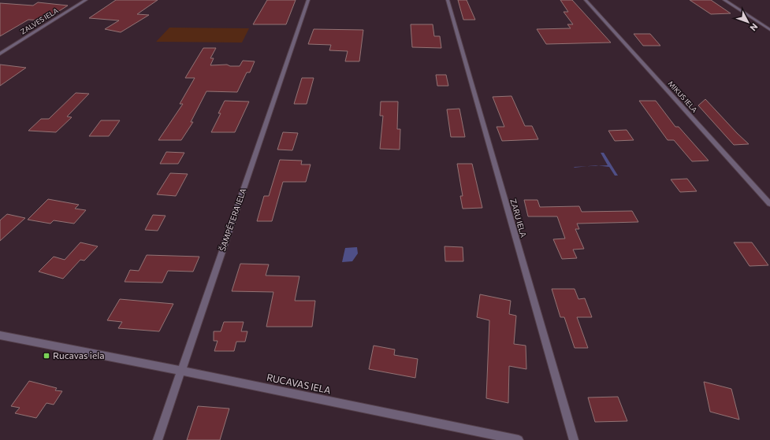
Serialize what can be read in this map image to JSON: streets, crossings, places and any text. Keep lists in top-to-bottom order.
{
  "streets": {
    "street": [
      "ZALVES IELA",
      "MIKUS IELA",
      "ZARU IELA",
      "ŠAMPĒTERA IELA",
      "RUCAVAS IELA"
    ]
  },
  "crossings": [
    ["ŠAMPĒTERA IELA", "RUCAVAS IELA"]
  ],
  "places": {
    "transit": ["Rucavas iela"]
  },
  "north": "bottom right"
}
